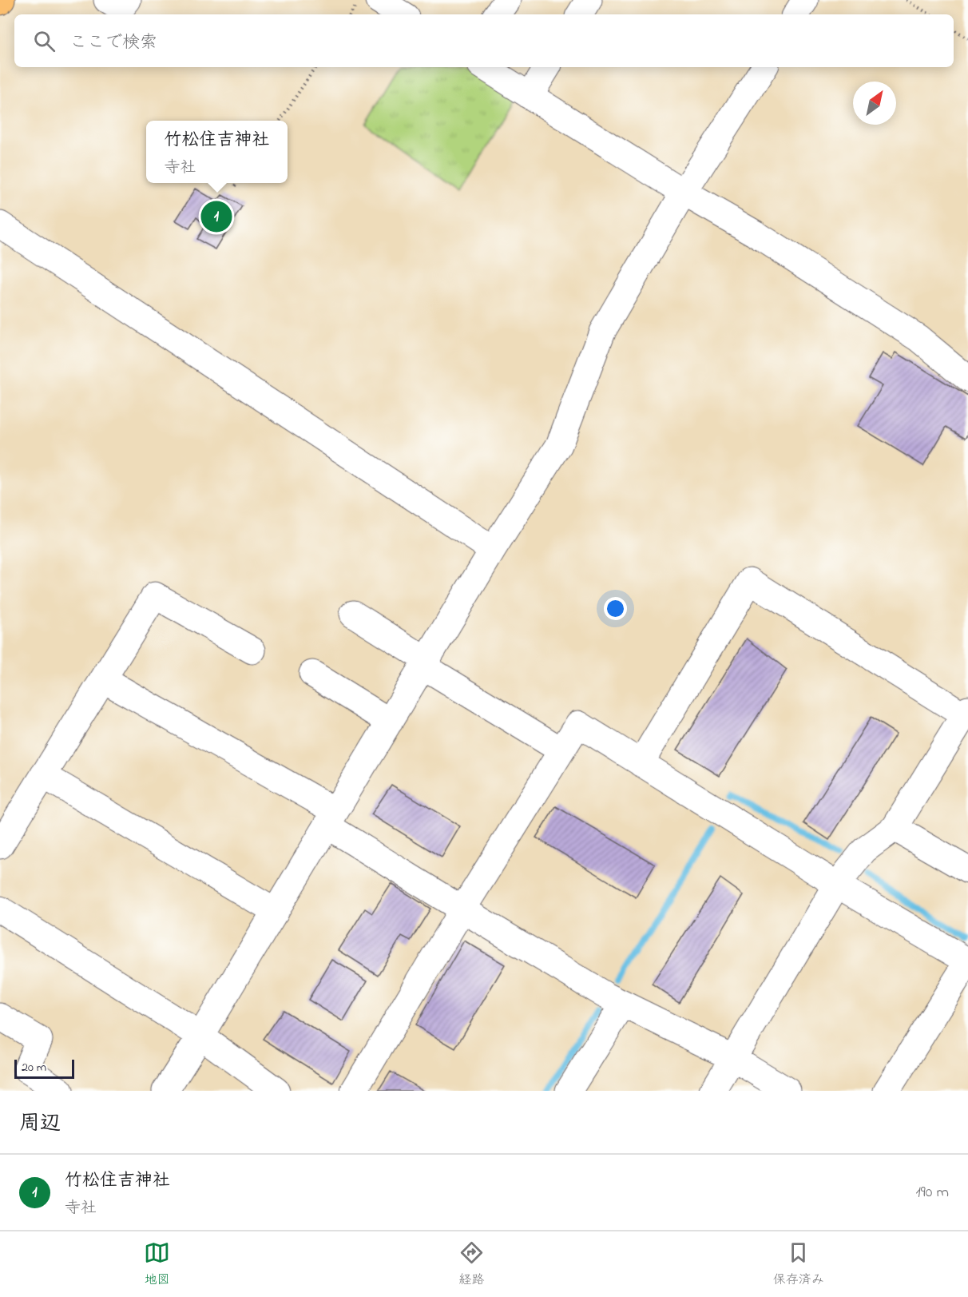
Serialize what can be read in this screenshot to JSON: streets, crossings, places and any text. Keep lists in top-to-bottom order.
{
  "scale_bar": "20 m",
  "north": "top right",
  "page": {
    "search": "ここで検索",
    "popup": ["竹松住吉神社", "寺社"],
    "pins": "1",
    "scale": "20 m",
    "heading": "周辺",
    "list": [
      {
        "mark": "1",
        "name": "竹松住吉神社",
        "note": "寺社",
        "value": "190 m"
      }
    ],
    "nav": ["地図", "経路", "保存済み"]
  }
}
